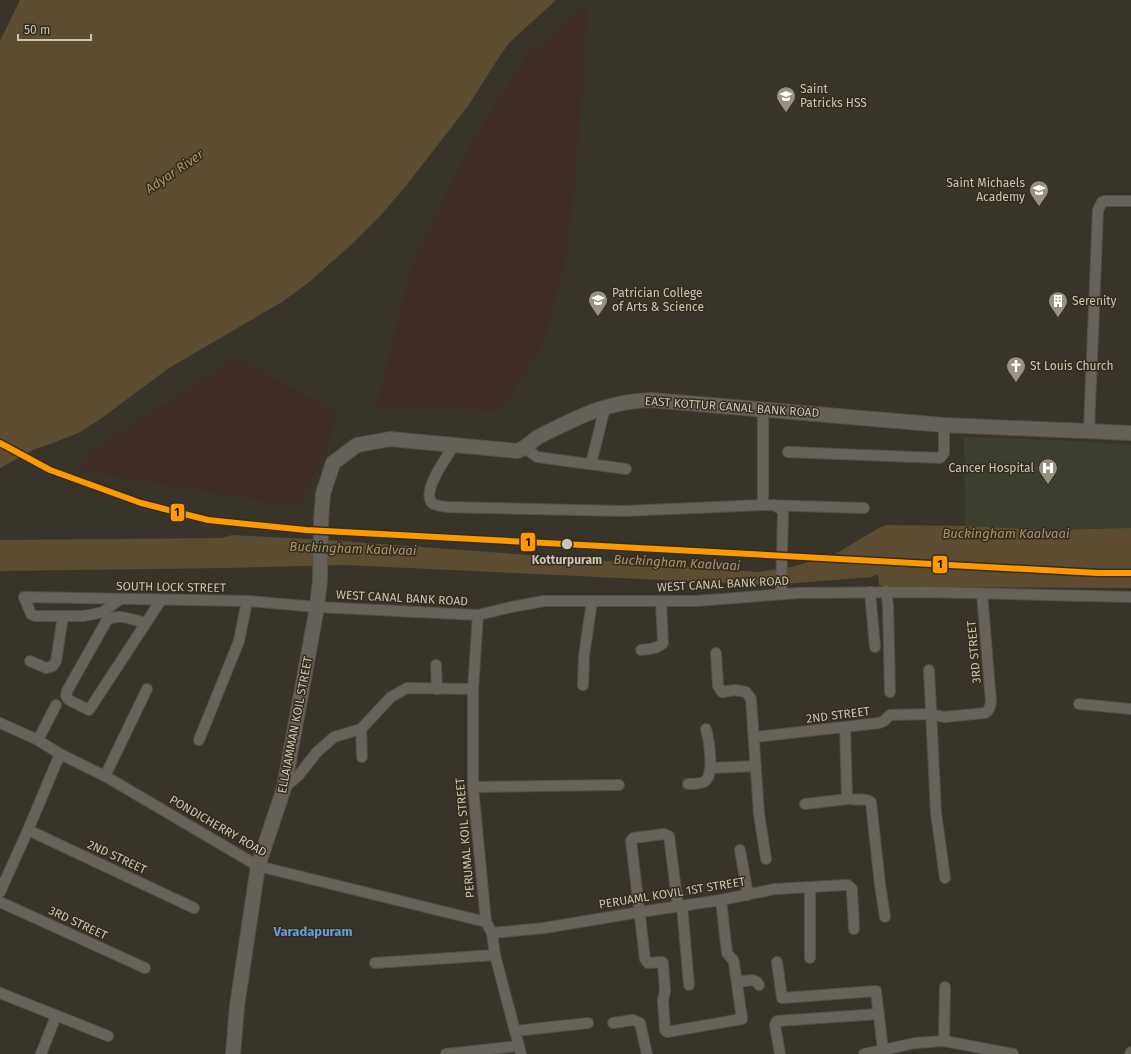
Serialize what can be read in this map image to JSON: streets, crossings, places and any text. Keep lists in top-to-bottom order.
{
  "streets": {
    "street": [
      "EAST KOTTUR CANAL BANK ROAD",
      "WEST CANAL BANK ROAD",
      "SOUTH LOCK STREET",
      "3RD STREET",
      "2ND STREET",
      "ELLAIAMMAN KOIL STREET",
      "PONDICHERRY ROAD",
      "PERUMAL KOIL STREET",
      "PERUAML KOVIL 1ST STREET"
    ]
  },
  "crossings": [
    ["WEST CANAL BANK ROAD", "SOUTH LOCK STREET"],
    ["WEST CANAL BANK ROAD", "3RD STREET"],
    ["WEST CANAL BANK ROAD", "ELLAIAMMAN KOIL STREET"],
    ["WEST CANAL BANK ROAD", "PERUMAL KOIL STREET"],
    ["SOUTH LOCK STREET", "ELLAIAMMAN KOIL STREET"],
    ["3RD STREET", "2ND STREET"],
    ["ELLAIAMMAN KOIL STREET", "PONDICHERRY ROAD"],
    ["PONDICHERRY ROAD", "PERUMAL KOIL STREET"],
    ["PERUMAL KOIL STREET", "PERUAML KOVIL 1ST STREET"]
  ],
  "districts": ["Varadapuram"],
  "water": ["Adyar River", "Buckingham Kaalvaai"],
  "places": {
    "school or university": ["Saint Patricks HSS", "Saint Michaels Academy", "Patrician College of Arts & Science"],
    "building": ["Serenity"],
    "church": ["St Louis Church"],
    "hospital": ["Cancer Hospital"],
    "other": ["Kotturpuram"]
  },
  "lines": ["transit line 1"],
  "scale_bar": "50 m"
}
